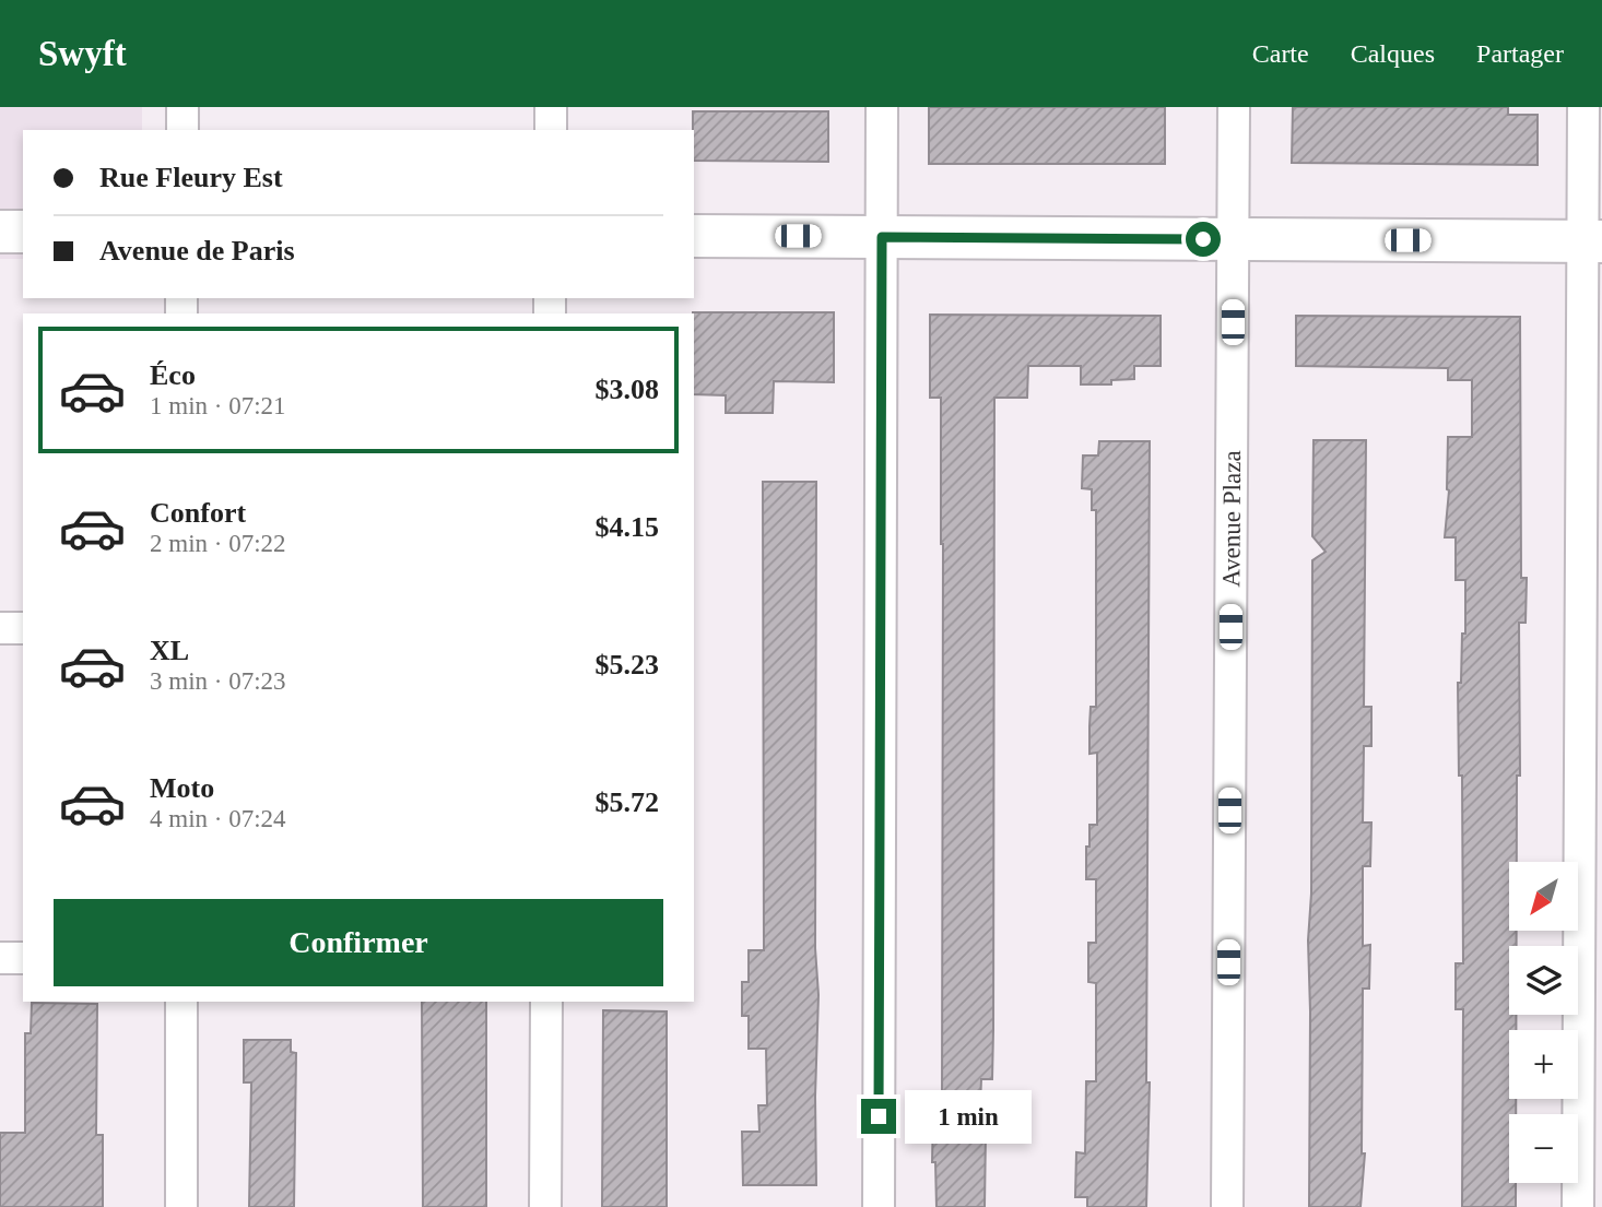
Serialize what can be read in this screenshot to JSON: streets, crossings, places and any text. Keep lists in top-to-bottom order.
{
  "streets": {
    "street": ["Avenue Plaza"]
  },
  "north": "bottom left",
  "page": {
    "header": "Swyft",
    "nav": ["Carte", "Calques", "Partager"],
    "banner": ["Rue Fleury Est", "Avenue de Paris"],
    "list": [
      {
        "name": "Éco",
        "note": "1 min · 07:21",
        "value": "$3.08"
      },
      {
        "name": "Confort",
        "note": "2 min · 07:22",
        "value": "$4.15"
      },
      {
        "name": "XL",
        "note": "3 min · 07:23",
        "value": "$5.23"
      },
      {
        "name": "Moto",
        "note": "4 min · 07:24",
        "value": "$5.72"
      }
    ],
    "map_buttons": ["+", "−"],
    "buttons": "Confirmer",
    "bubble": "1 min"
  }
}
